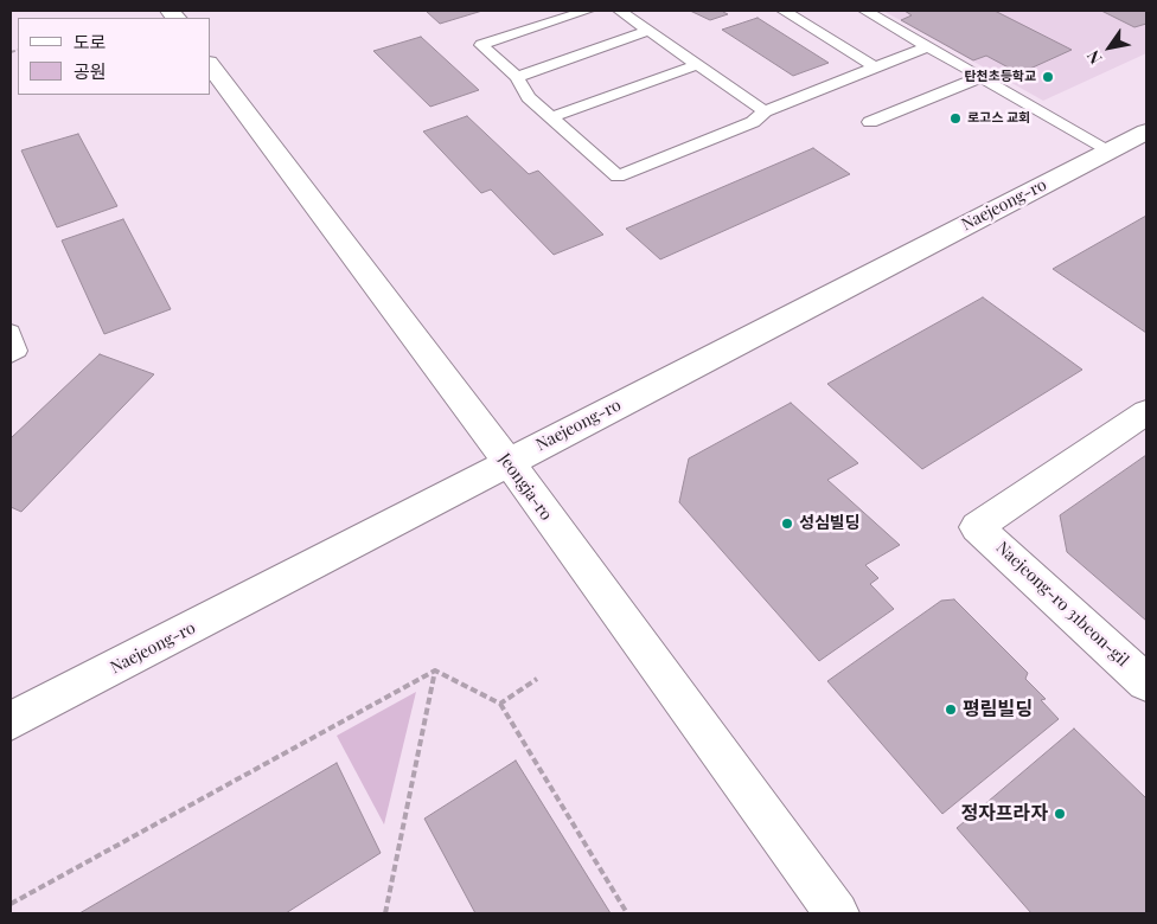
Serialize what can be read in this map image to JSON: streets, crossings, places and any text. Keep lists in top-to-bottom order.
{
  "streets": {
    "street": ["Naejeong-ro", "Jeongja-ro", "Naejeong-ro 31beon-gil"]
  },
  "crossings": [
    ["Naejeong-ro", "Jeongja-ro"]
  ],
  "places": [
    "탄천초등학교",
    "로고스 교회",
    "성심빌딩",
    "평림빌딩",
    "정자프라자"
  ],
  "legend": ["도로", "공원"],
  "north": "bottom left"
}
